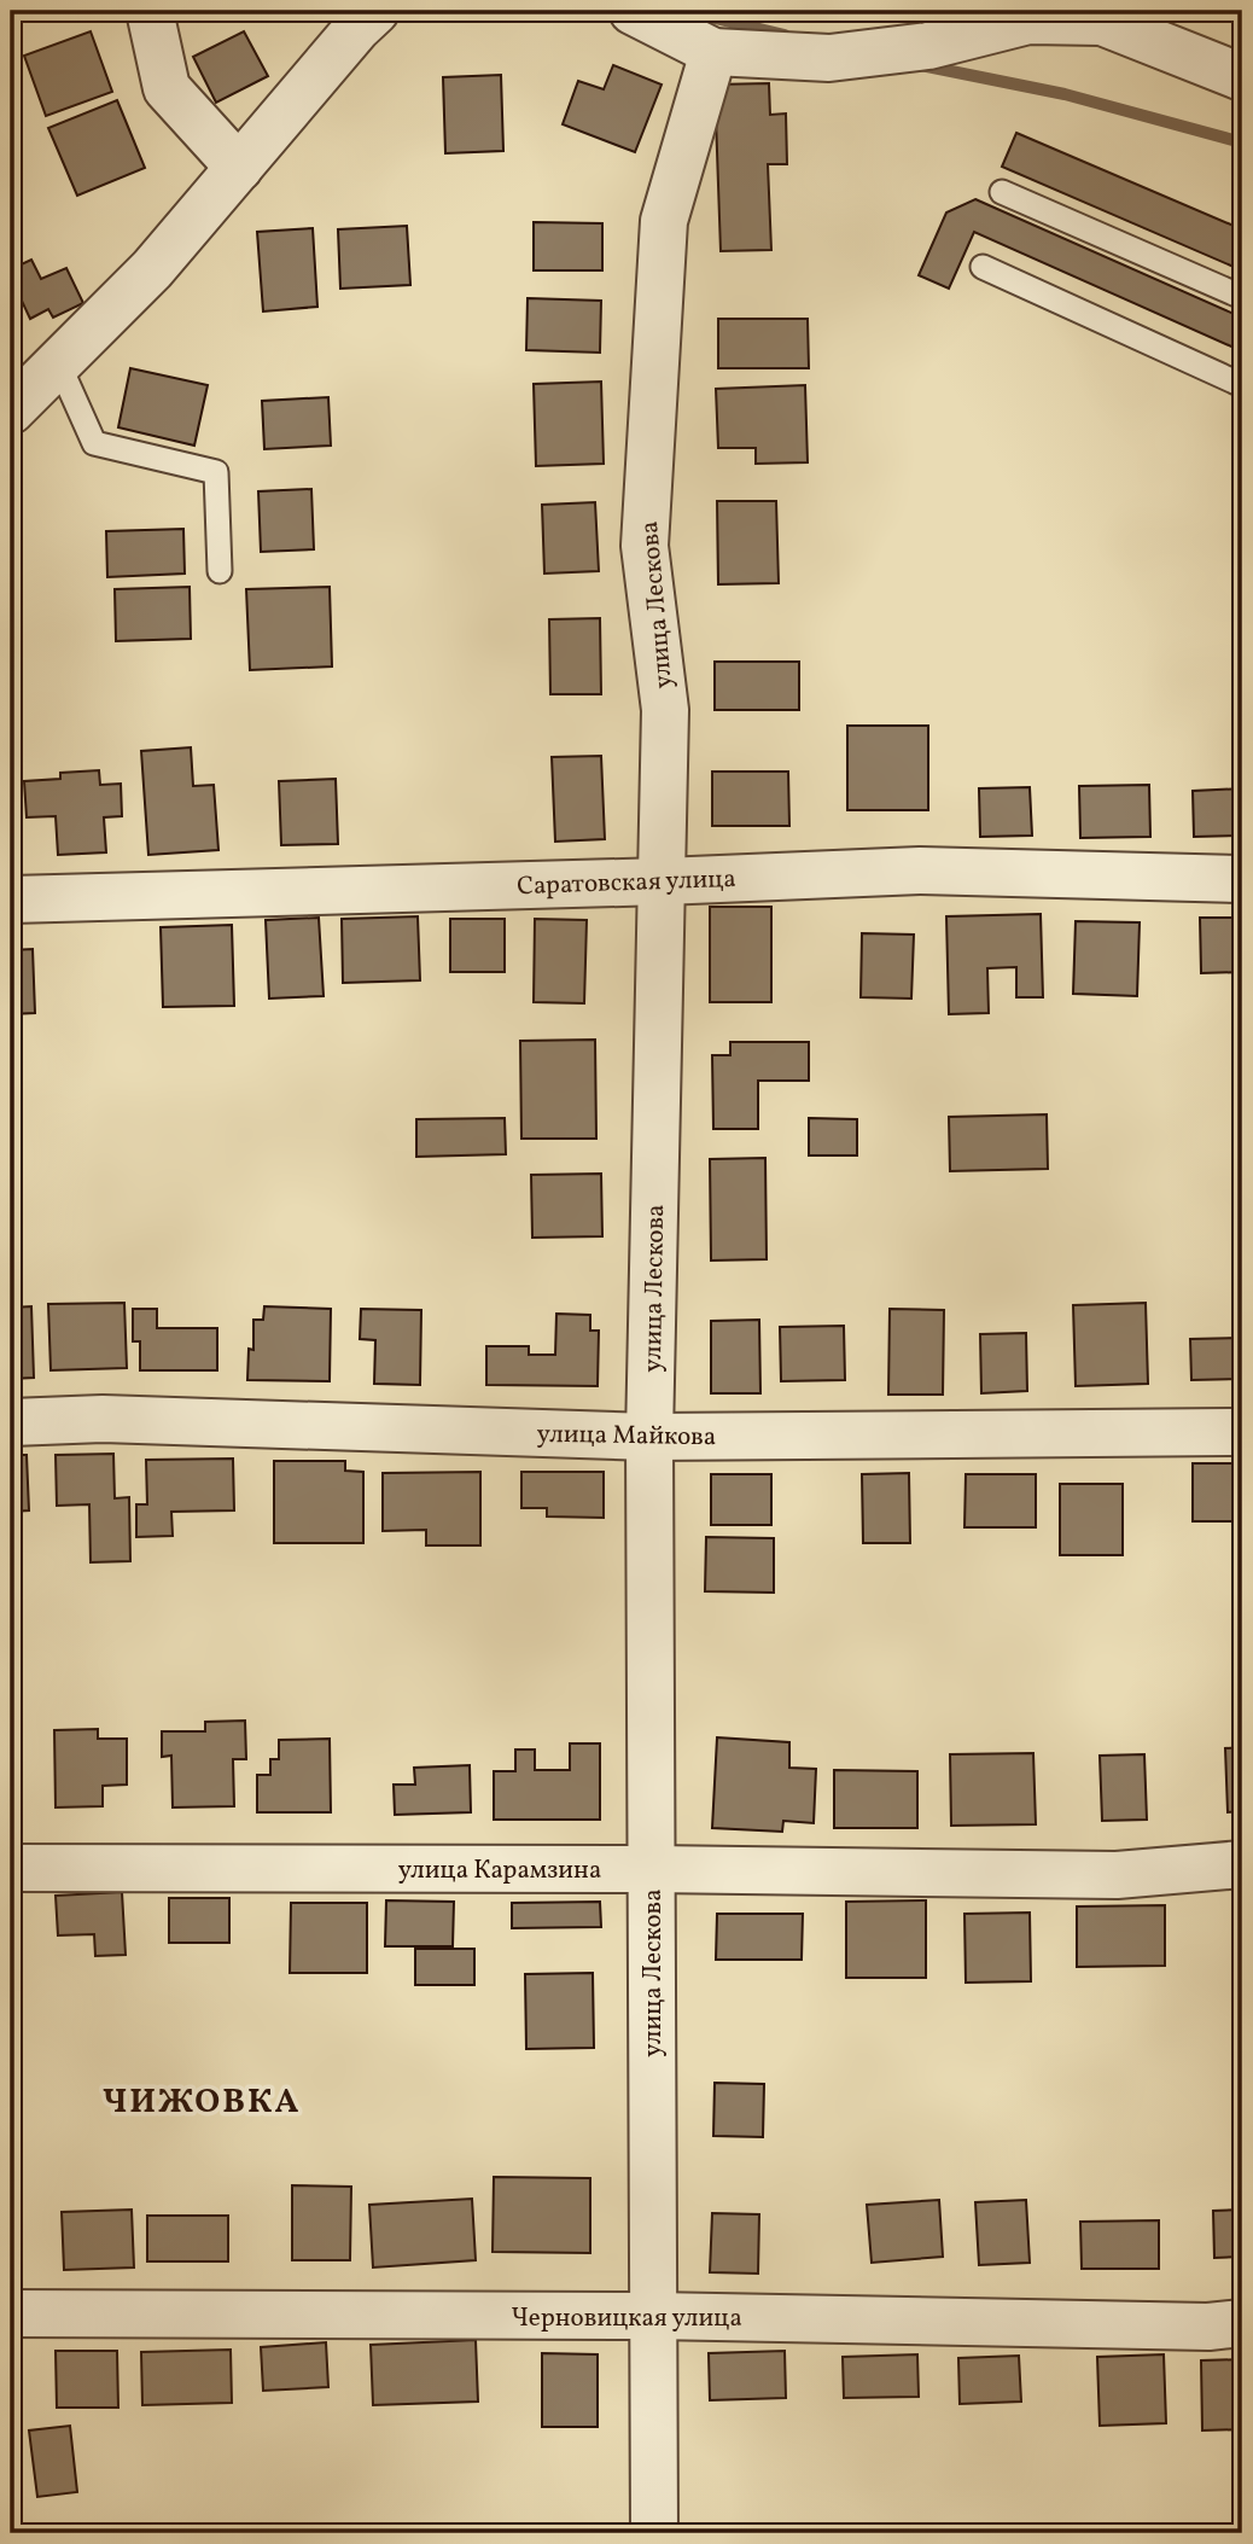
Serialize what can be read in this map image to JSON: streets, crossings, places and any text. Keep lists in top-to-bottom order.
{
  "streets": {
    "street": [
      "улица Лескова",
      "Саратовская улица",
      "улица Майкова",
      "улица Карамзина",
      "Черновицкая улица"
    ]
  },
  "crossings": [
    ["улица Лескова", "Саратовская улица"],
    ["улица Лескова", "улица Майкова"],
    ["улица Лескова", "улица Карамзина"],
    ["улица Лескова", "Черновицкая улица"]
  ],
  "districts": ["ЧИЖОВКА"]
}
